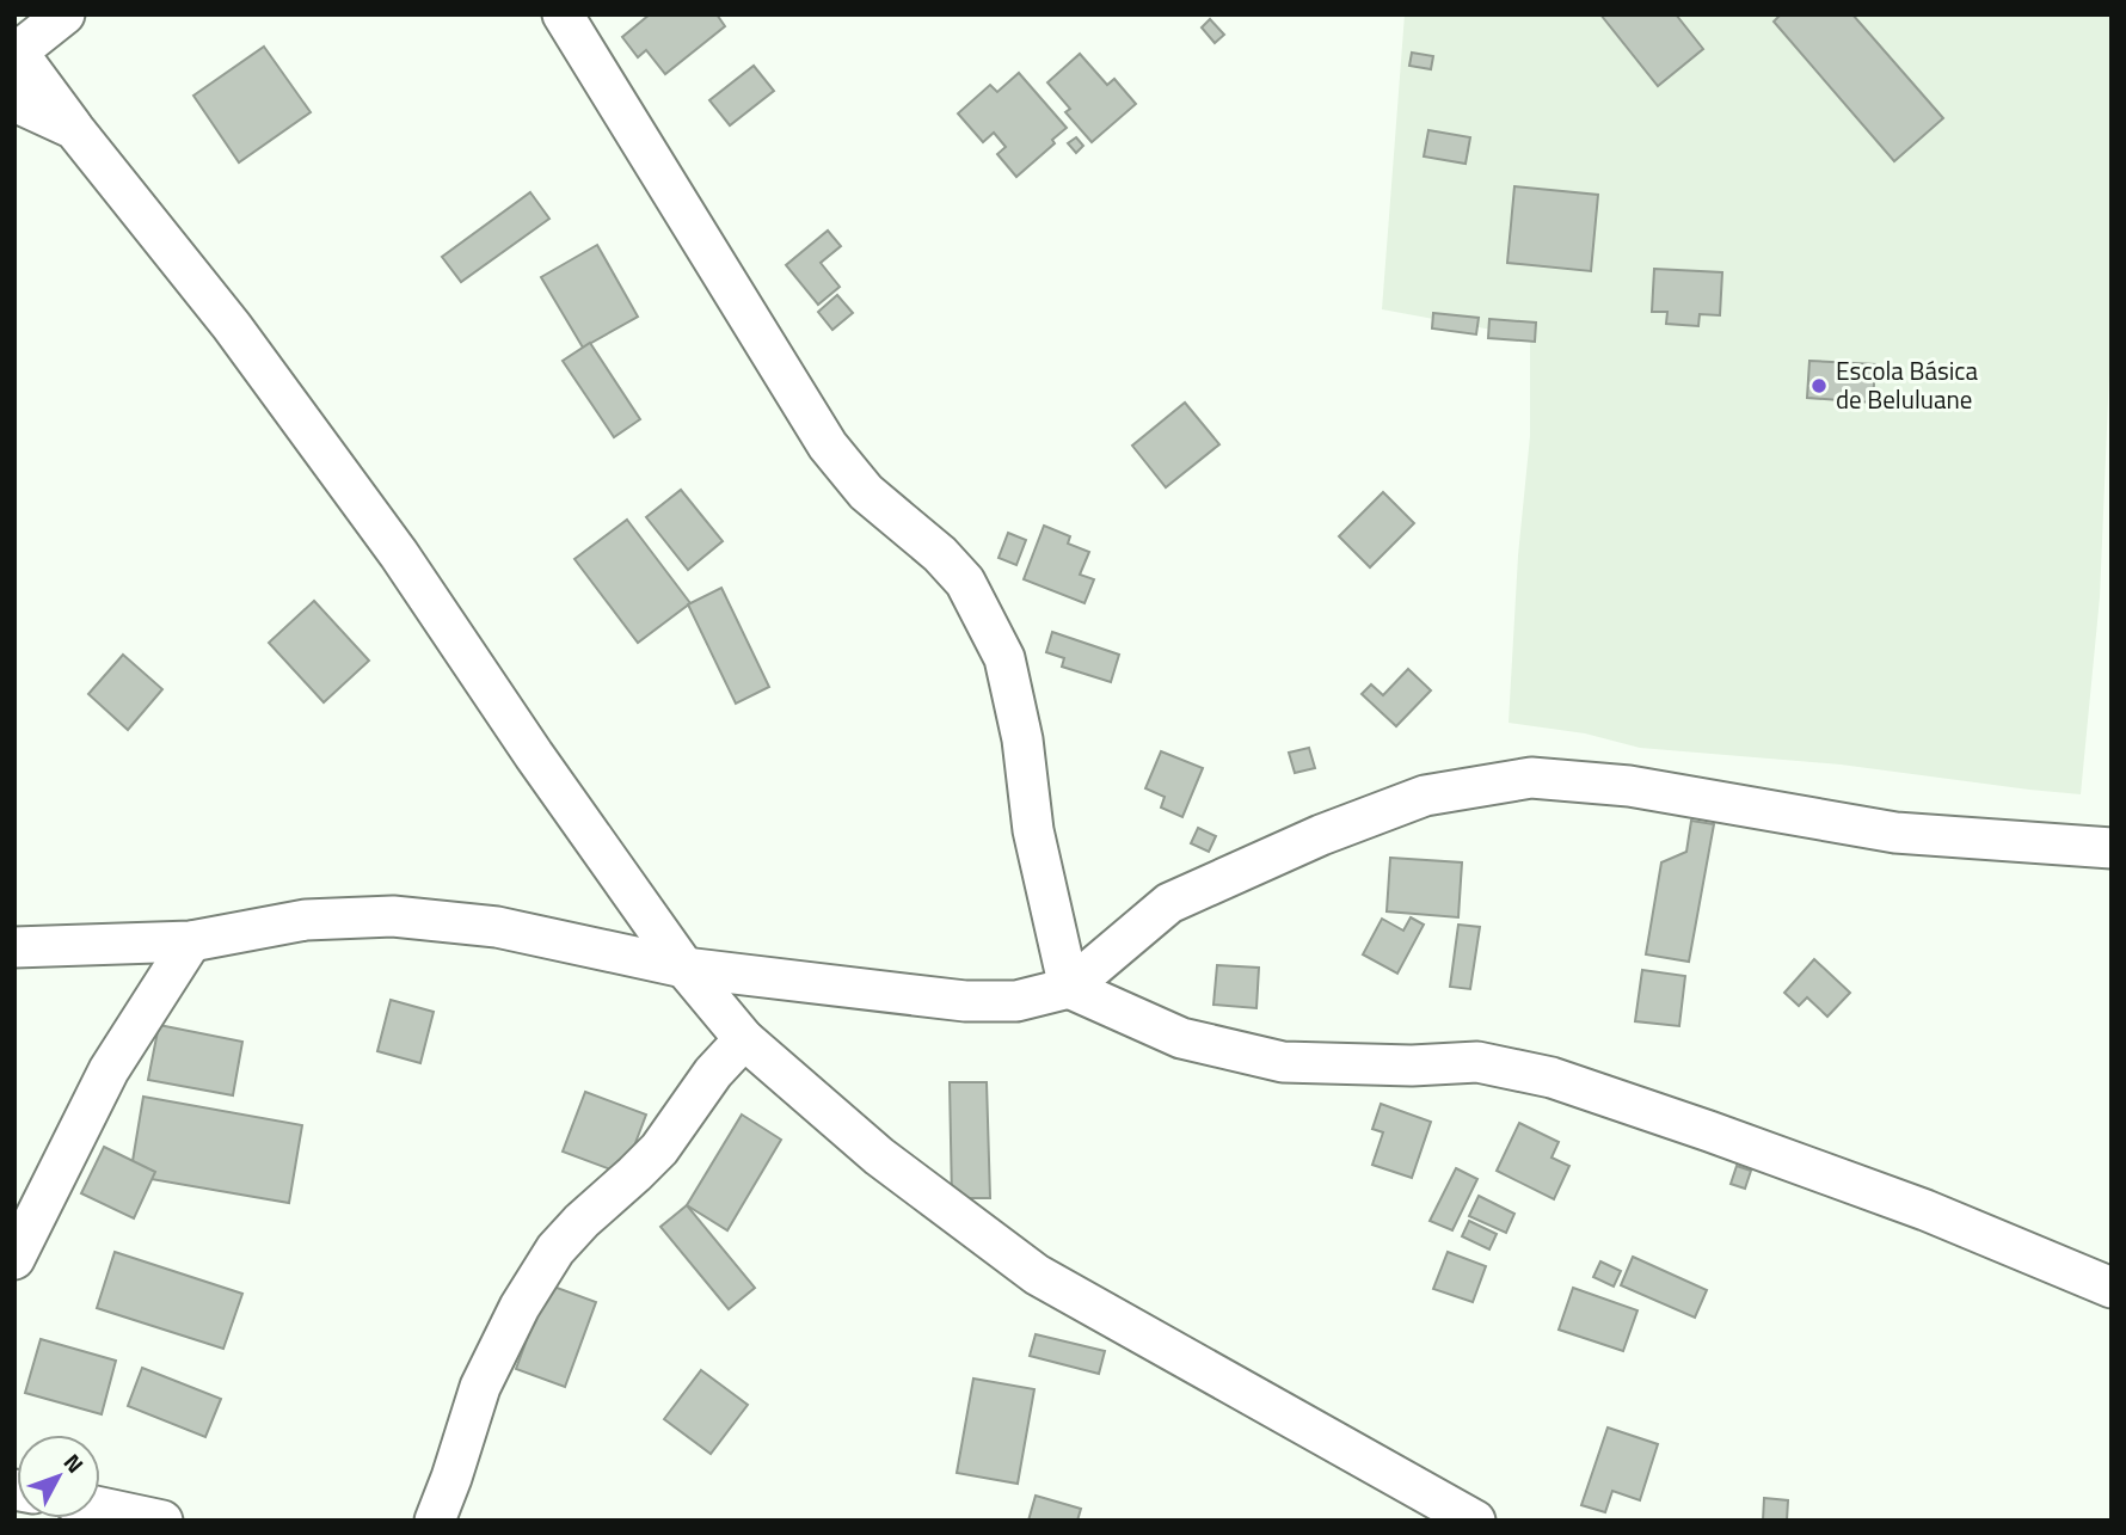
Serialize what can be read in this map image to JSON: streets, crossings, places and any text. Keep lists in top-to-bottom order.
{
  "places": ["Escola Básica de Beluluane"],
  "north": "top right"
}
